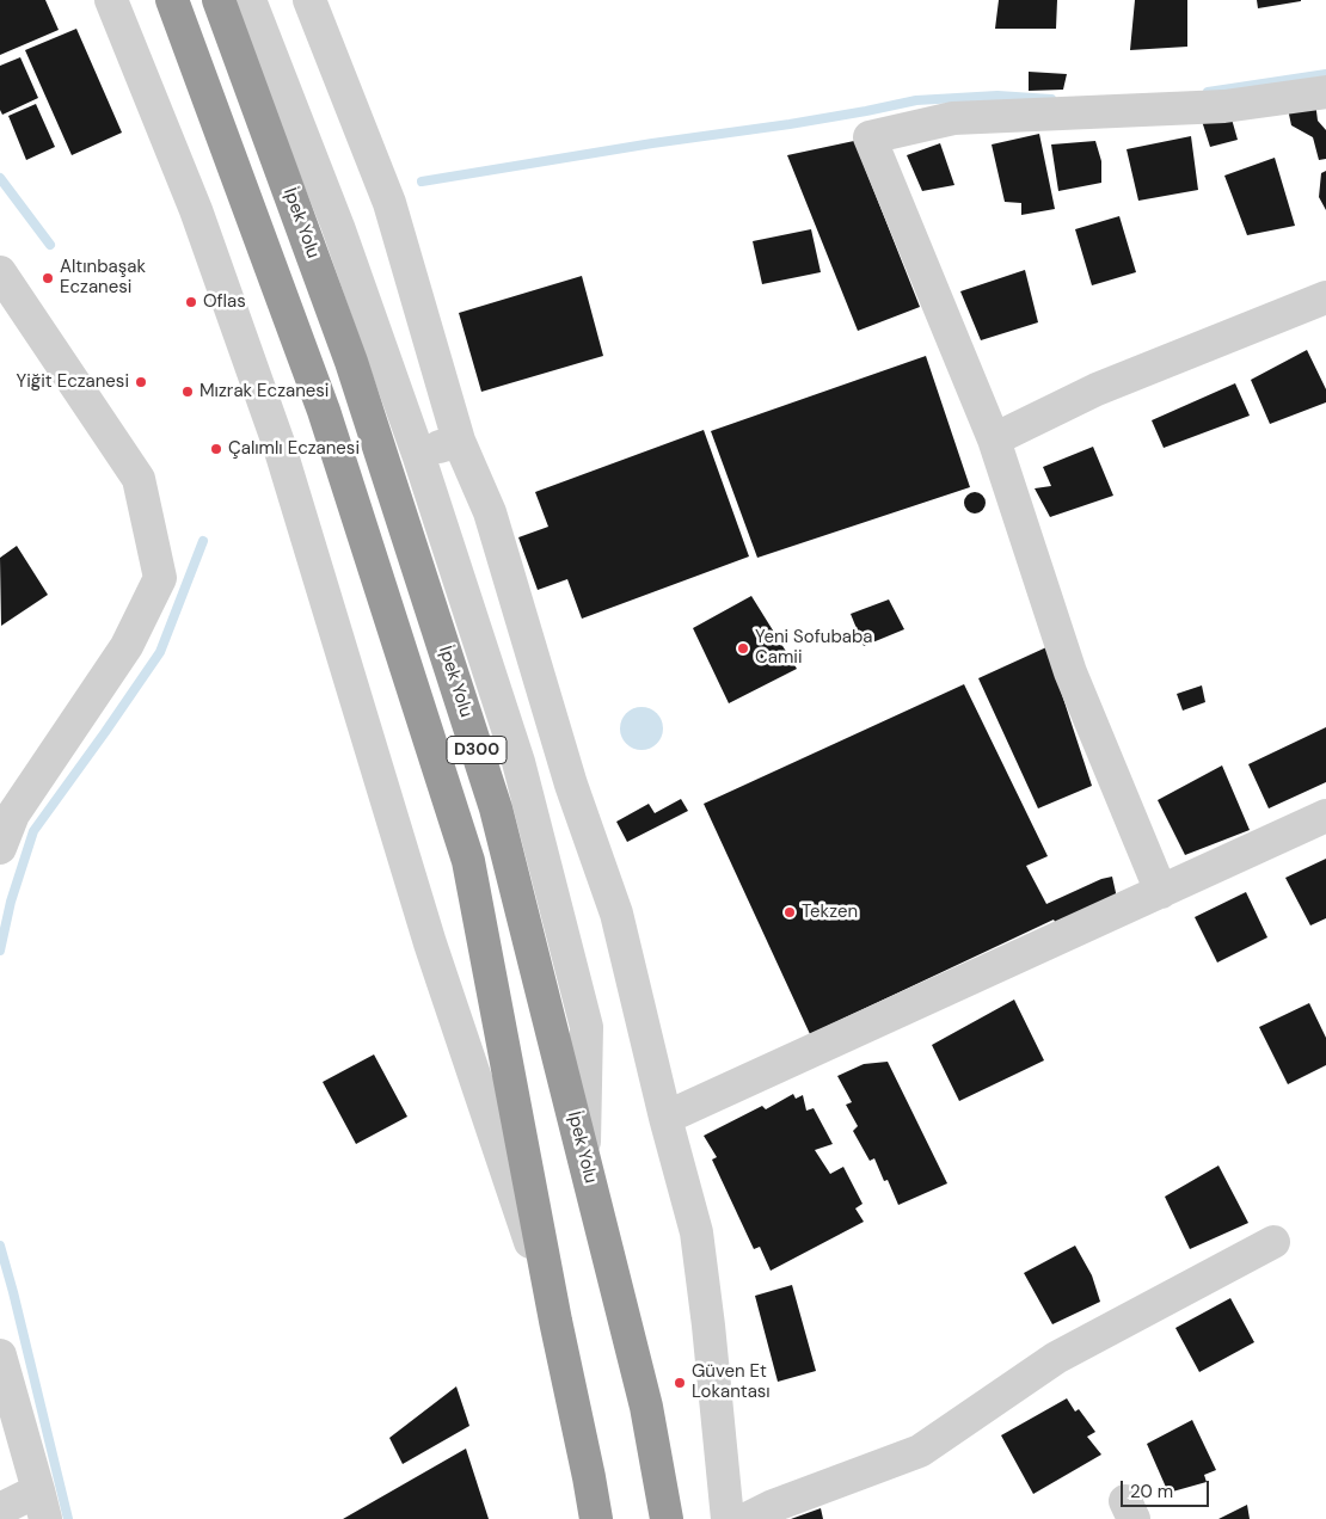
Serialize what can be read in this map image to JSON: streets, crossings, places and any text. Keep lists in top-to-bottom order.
{
  "streets": {
    "highway": ["İpek Yolu", "D300"]
  },
  "places": [
    "Altınbaşak Eczanesi",
    "Oflas",
    "Yiğit Eczanesi",
    "Mızrak Eczanesi",
    "Çalımlı Eczanesi",
    "Yeni Sofubaba Camii",
    "Tekzen",
    "Güven Et Lokantası"
  ],
  "scale_bar": "20 m"
}
